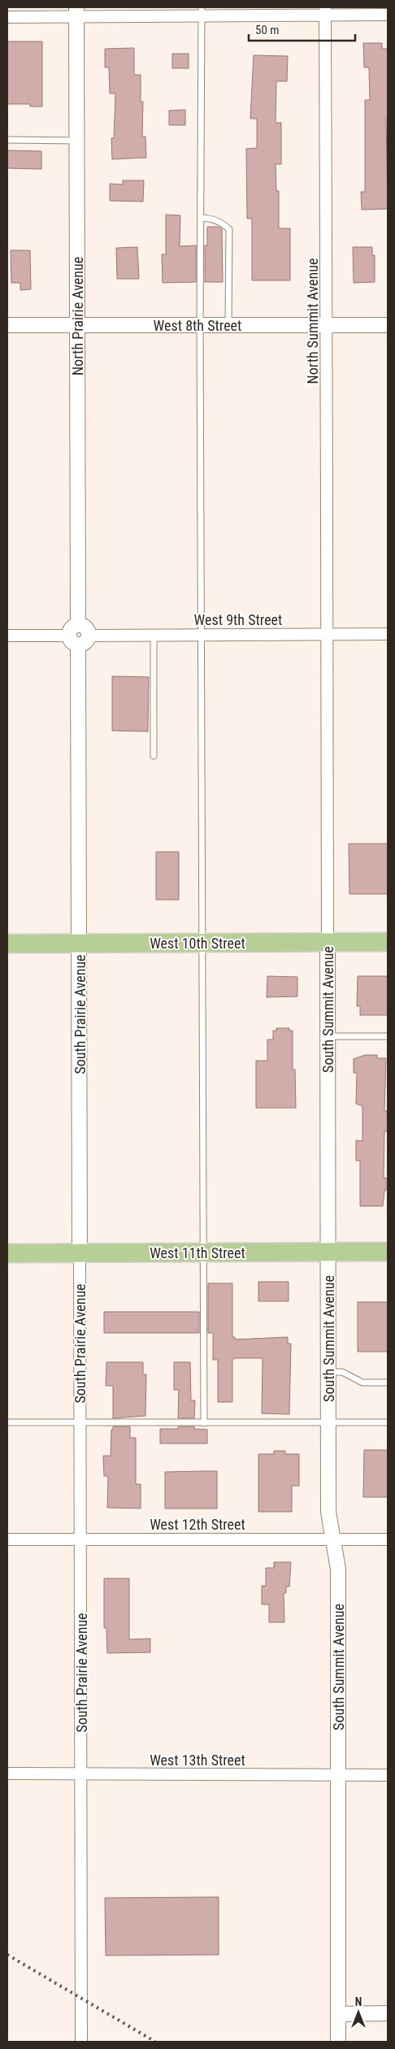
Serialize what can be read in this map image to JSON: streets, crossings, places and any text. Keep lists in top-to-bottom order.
{
  "streets": {
    "main road": ["West 10th Street", "West 11th Street"],
    "street": [
      "North Prairie Avenue",
      "North Summit Avenue",
      "West 8th Street",
      "West 9th Street",
      "South Summit Avenue",
      "South Prairie Avenue",
      "West 12th Street",
      "West 13th Street"
    ]
  },
  "crossings": [
    ["North Prairie Avenue", "West 8th Street"],
    ["North Prairie Avenue", "West 9th Street"],
    ["North Prairie Avenue", "South Prairie Avenue"],
    ["North Summit Avenue", "West 8th Street"],
    ["North Summit Avenue", "West 9th Street"],
    ["North Summit Avenue", "South Summit Avenue"],
    ["West 9th Street", "South Summit Avenue"],
    ["West 9th Street", "South Prairie Avenue"],
    ["West 10th Street", "South Summit Avenue"],
    ["West 10th Street", "South Prairie Avenue"],
    ["South Summit Avenue", "West 11th Street"],
    ["South Summit Avenue", "West 12th Street"],
    ["South Summit Avenue", "West 13th Street"],
    ["South Prairie Avenue", "West 11th Street"],
    ["South Prairie Avenue", "West 12th Street"],
    ["South Prairie Avenue", "West 13th Street"]
  ],
  "scale_bar": "50 m",
  "north": "top"
}
